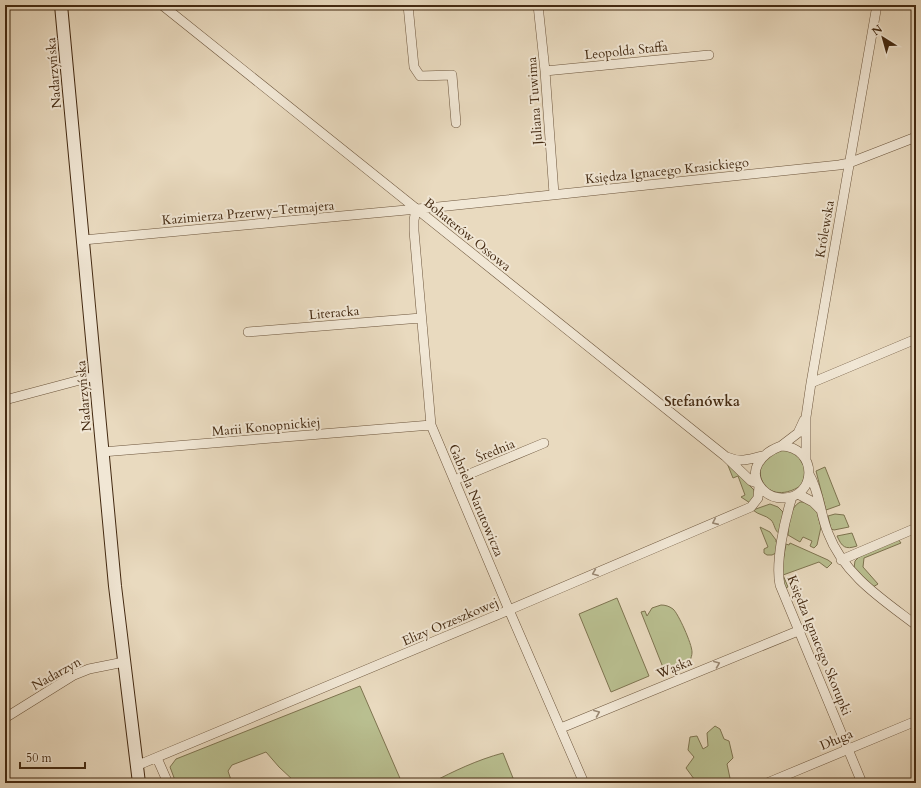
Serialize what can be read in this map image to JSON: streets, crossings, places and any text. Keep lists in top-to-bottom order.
{
  "streets": {
    "main road": ["Nadarzyńska"],
    "street": [
      "Leopolda Staffa",
      "Juliana Tuwima",
      "Księdza Ignacego Krasickiego",
      "Kazimierza Przerwy-Tetmajera",
      "Królewska",
      "Bohaterów Ossowa",
      "Literacka",
      "Marii Konopnickiej",
      "Średnia",
      "Gabriela Narutowicza",
      "Elizy Orzeszkowej",
      "Księdza Ignacego Skorupki",
      "Wąska",
      "Nadarzyn",
      "Długa"
    ]
  },
  "crossings": [
    ["Leopolda Staffa", "Juliana Tuwima"],
    ["Nadarzyńska", "Kazimierza Przerwy-Tetmajera"],
    ["Nadarzyńska", "Marii Konopnickiej"],
    ["Nadarzyńska", "Elizy Orzeszkowej"],
    ["Nadarzyńska", "Nadarzyn"],
    ["Juliana Tuwima", "Księdza Ignacego Krasickiego"],
    ["Księdza Ignacego Krasickiego", "Kazimierza Przerwy-Tetmajera"],
    ["Księdza Ignacego Krasickiego", "Królewska"],
    ["Księdza Ignacego Krasickiego", "Bohaterów Ossowa"],
    ["Księdza Ignacego Krasickiego", "Gabriela Narutowicza"],
    ["Kazimierza Przerwy-Tetmajera", "Bohaterów Ossowa"],
    ["Kazimierza Przerwy-Tetmajera", "Gabriela Narutowicza"],
    ["Królewska", "Bohaterów Ossowa"],
    ["Królewska", "Elizy Orzeszkowej"],
    ["Królewska", "Księdza Ignacego Skorupki"],
    ["Bohaterów Ossowa", "Gabriela Narutowicza"],
    ["Bohaterów Ossowa", "Elizy Orzeszkowej"],
    ["Bohaterów Ossowa", "Księdza Ignacego Skorupki"],
    ["Literacka", "Gabriela Narutowicza"],
    ["Marii Konopnickiej", "Gabriela Narutowicza"],
    ["Średnia", "Gabriela Narutowicza"],
    ["Gabriela Narutowicza", "Elizy Orzeszkowej"],
    ["Gabriela Narutowicza", "Wąska"],
    ["Elizy Orzeszkowej", "Księdza Ignacego Skorupki"],
    ["Księdza Ignacego Skorupki", "Wąska"],
    ["Księdza Ignacego Skorupki", "Długa"]
  ],
  "one_way": ["Elizy Orzeszkowej", "Wąska"],
  "districts": ["Stefanówka"],
  "scale_bar": "50 m",
  "north": "top left"
}
